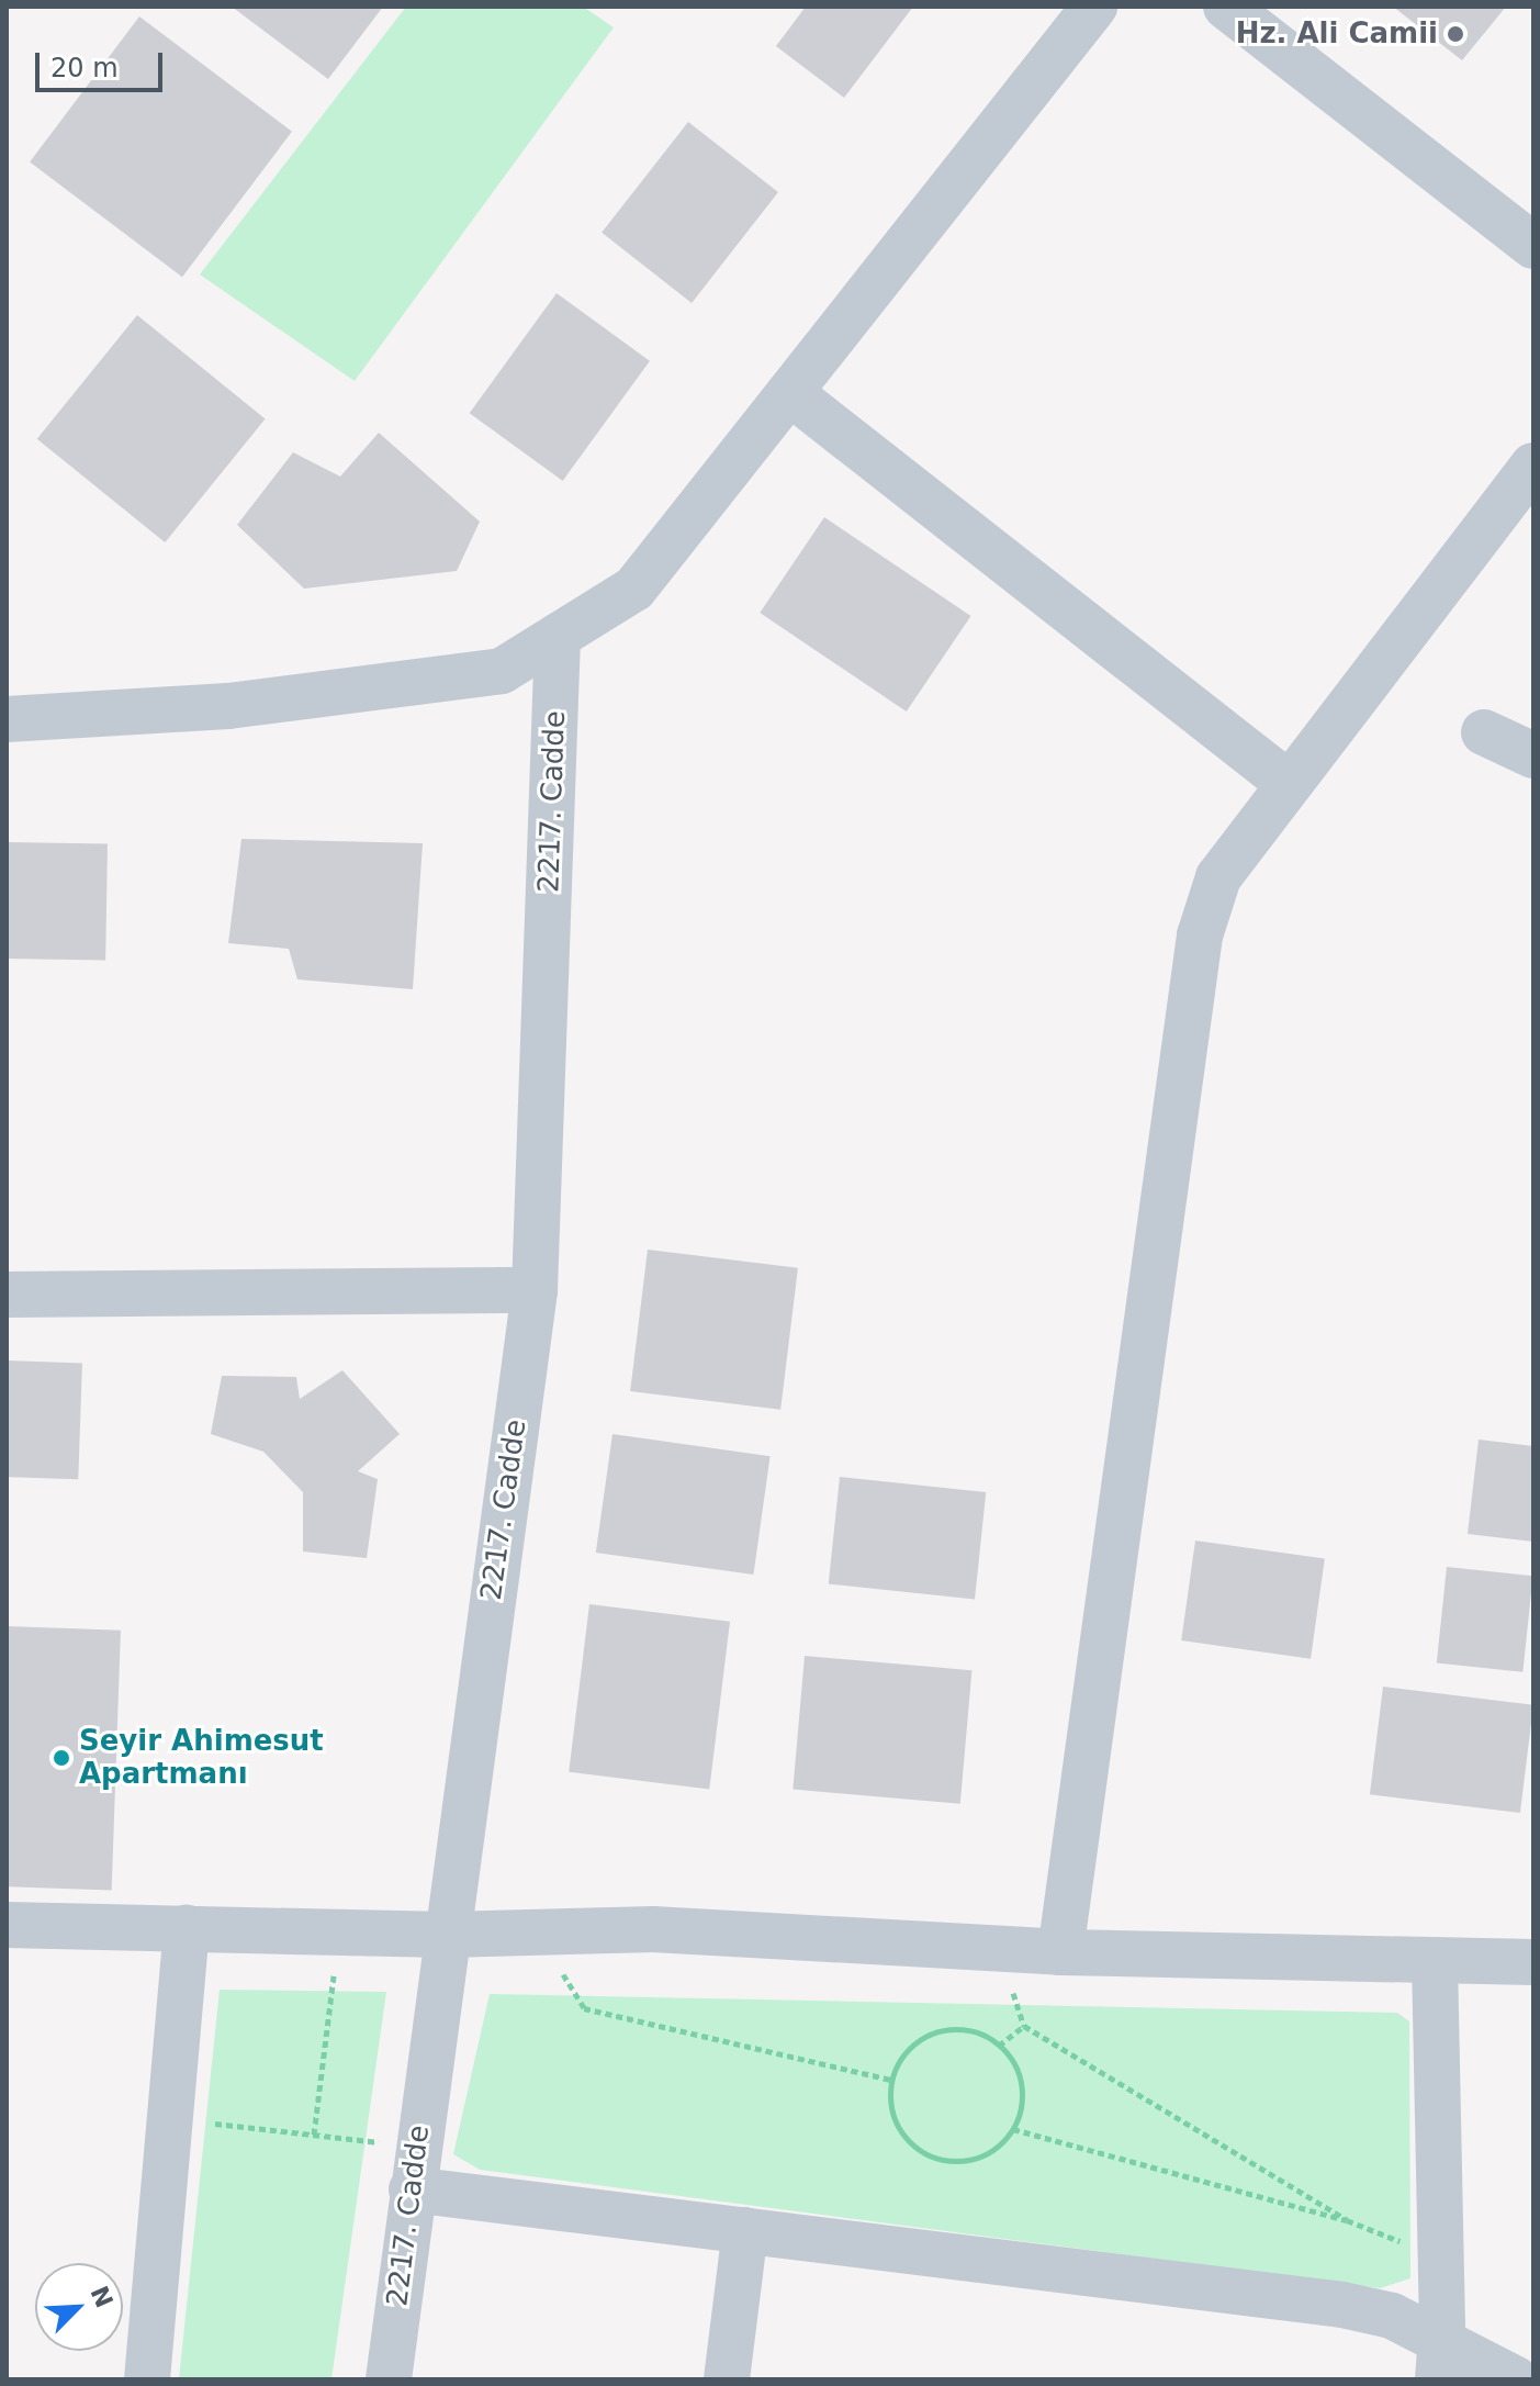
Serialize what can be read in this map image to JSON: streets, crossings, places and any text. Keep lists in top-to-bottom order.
{
  "streets": {
    "street": ["2217. Cadde"]
  },
  "places": ["Hz. Ali Camii", "Seyir Ahimesut Apartmanı"],
  "scale_bar": "20 m",
  "north": "top right"
}
